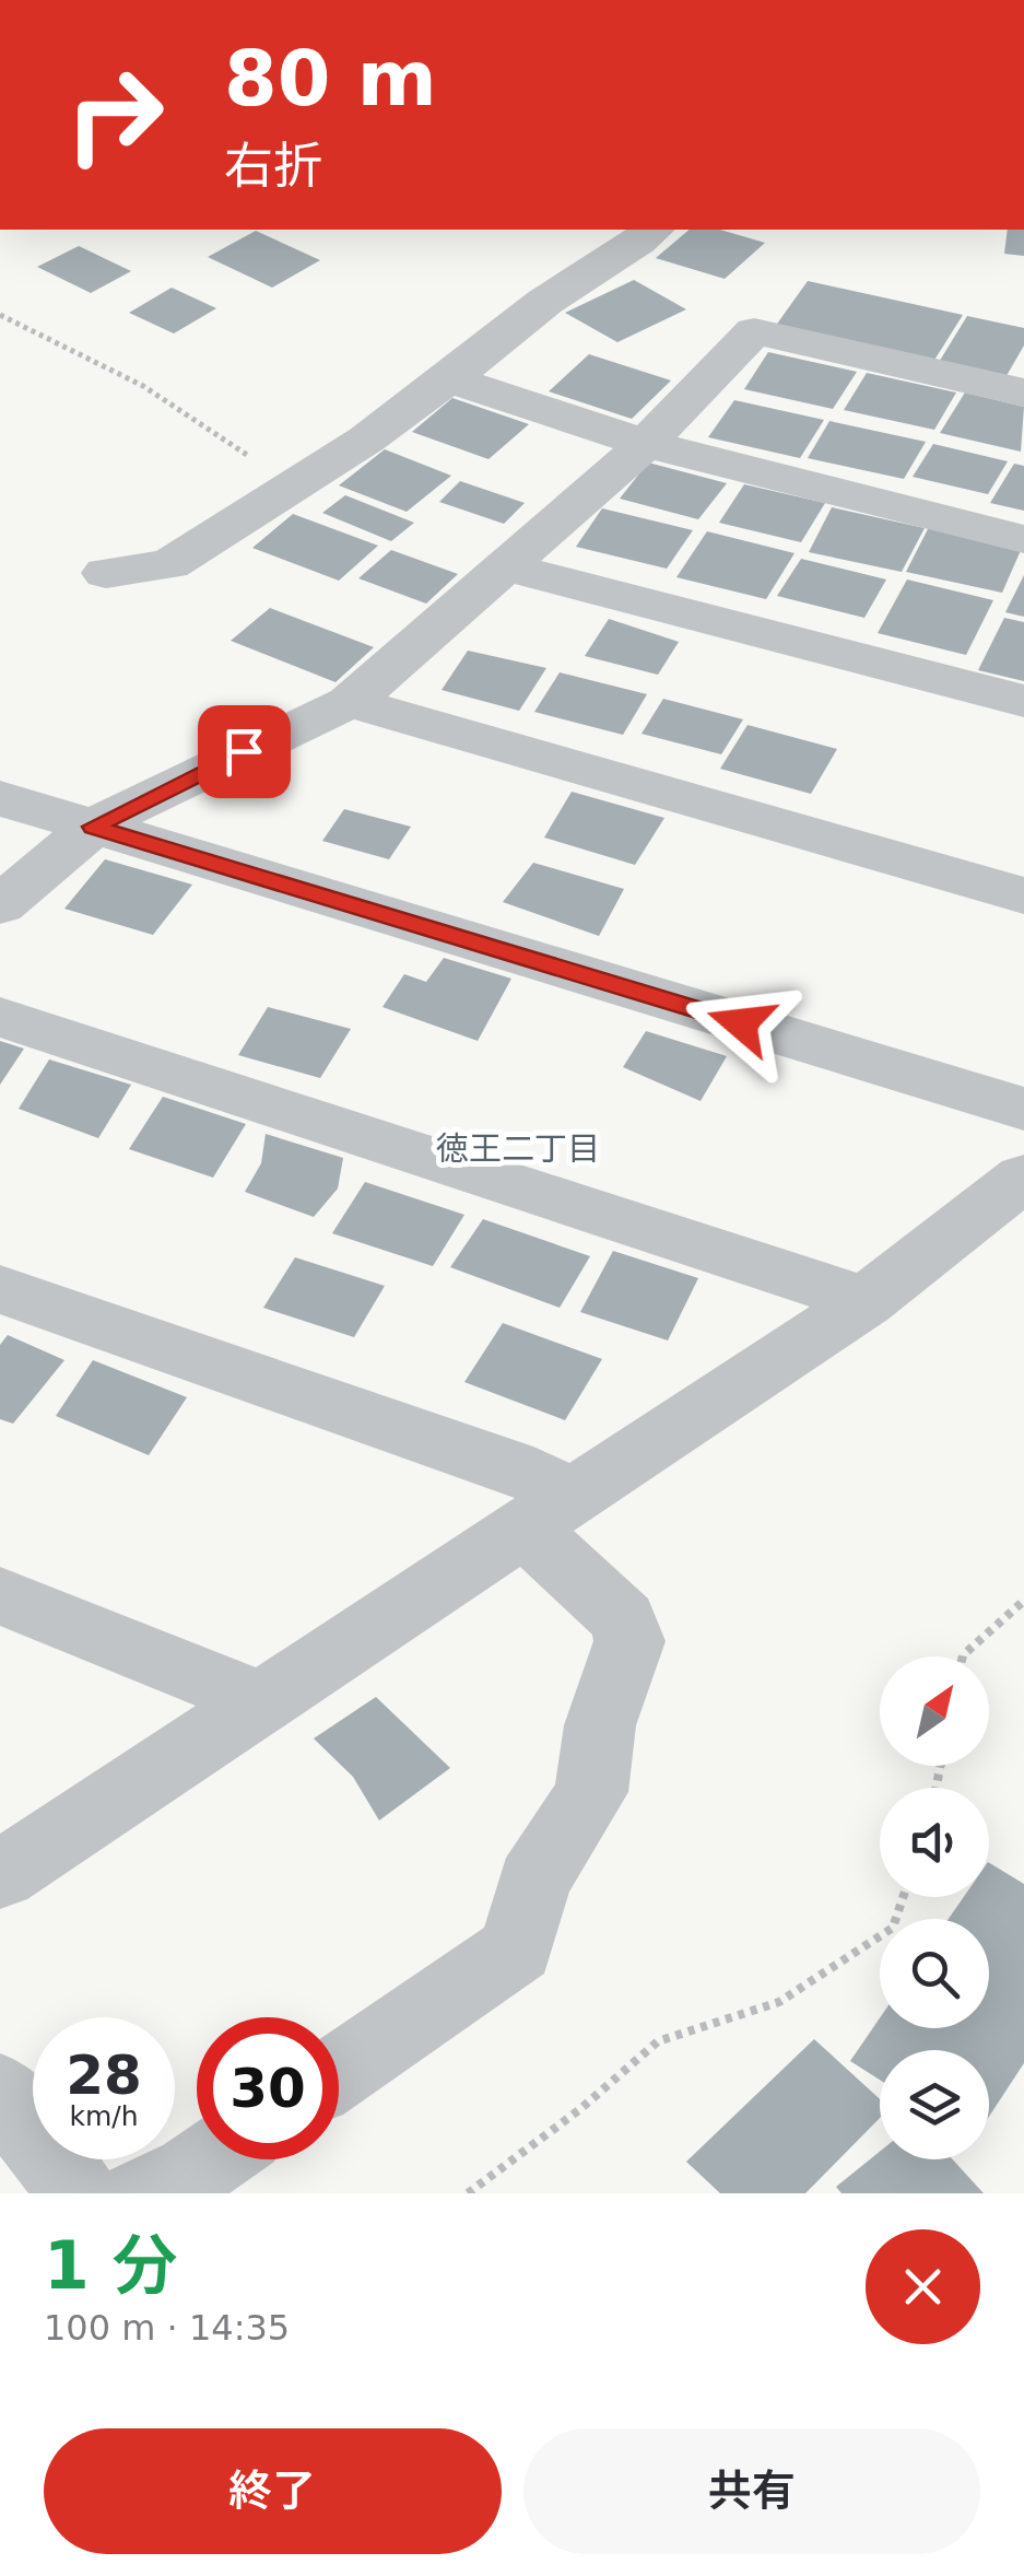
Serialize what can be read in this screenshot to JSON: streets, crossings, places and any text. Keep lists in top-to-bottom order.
{
  "districts": ["徳王二丁目"],
  "north": "top right",
  "page": {
    "turn": ["80 m", "右折"],
    "speed": "28 km/h",
    "limit": "30",
    "heading": ["1 分", "100 m · 14:35"],
    "buttons": ["終了", "共有"]
  }
}
